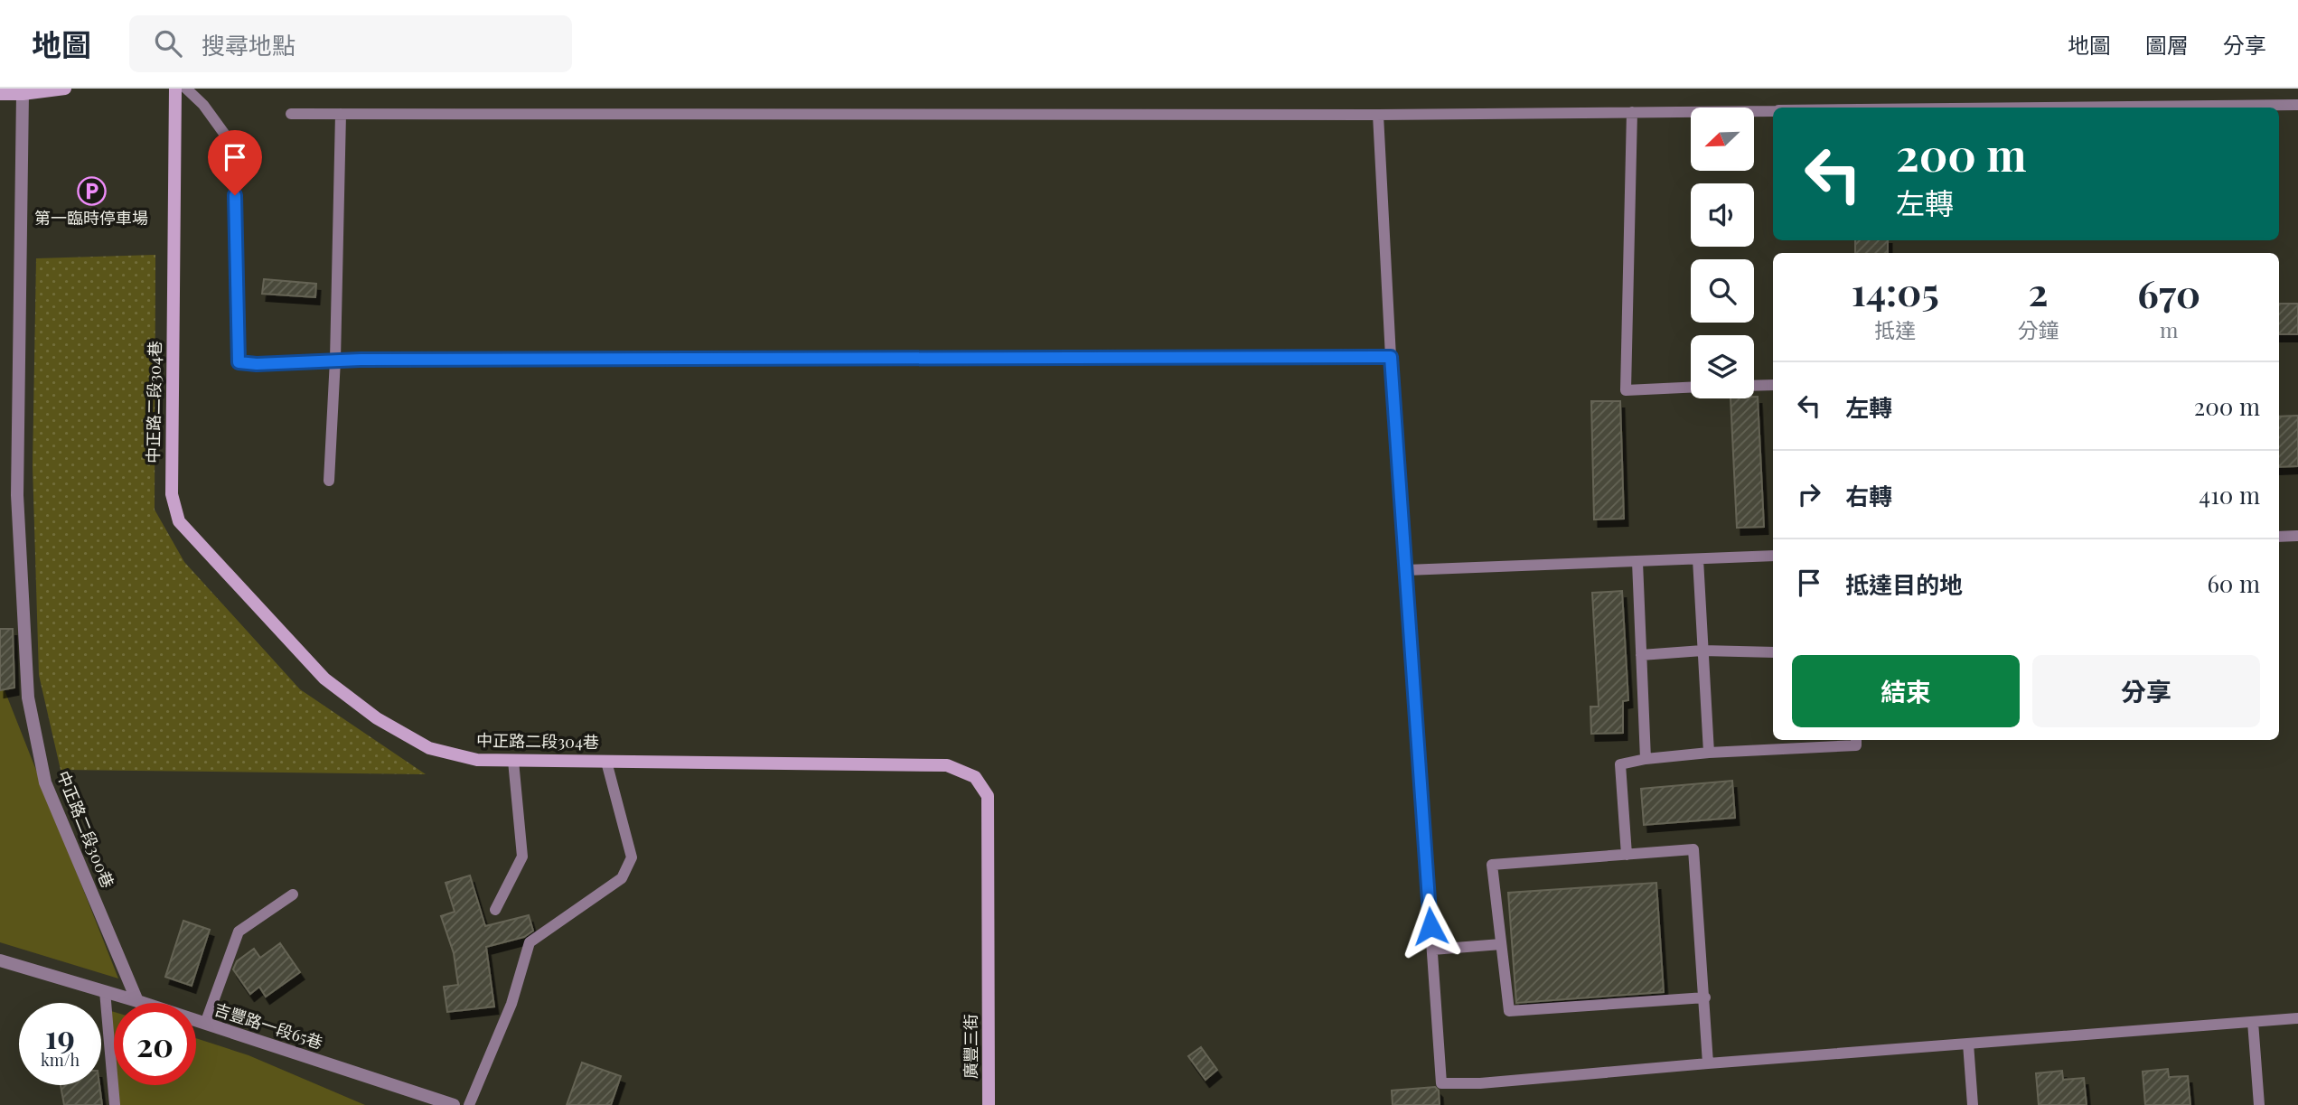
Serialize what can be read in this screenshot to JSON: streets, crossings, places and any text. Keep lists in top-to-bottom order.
{
  "streets": {
    "street": [
      "中正路二段304巷",
      "中正路二段300巷",
      "吉豐路一段65巷",
      "廣豐三街"
    ]
  },
  "crossings": [
    ["中正路二段304巷", "廣豐三街"],
    ["中正路二段300巷", "吉豐路一段65巷"]
  ],
  "places": {
    "parking": ["第一臨時停車場"]
  },
  "north": "bottom left",
  "page": {
    "header": "地圖",
    "search": "搜尋地點",
    "nav": ["地圖", "圖層", "分享"],
    "turn": ["200 m", "左轉"],
    "eta": [
      "14:05",
      "抵達",
      "2",
      "分鐘",
      "670",
      "m"
    ],
    "list": [
      {
        "name": "左轉",
        "value": "200 m"
      },
      {
        "name": "右轉",
        "value": "410 m"
      },
      {
        "name": "抵達目的地",
        "value": "60 m"
      }
    ],
    "buttons": ["結束", "分享"],
    "speed": "19 km/h",
    "limit": "20"
  }
}
